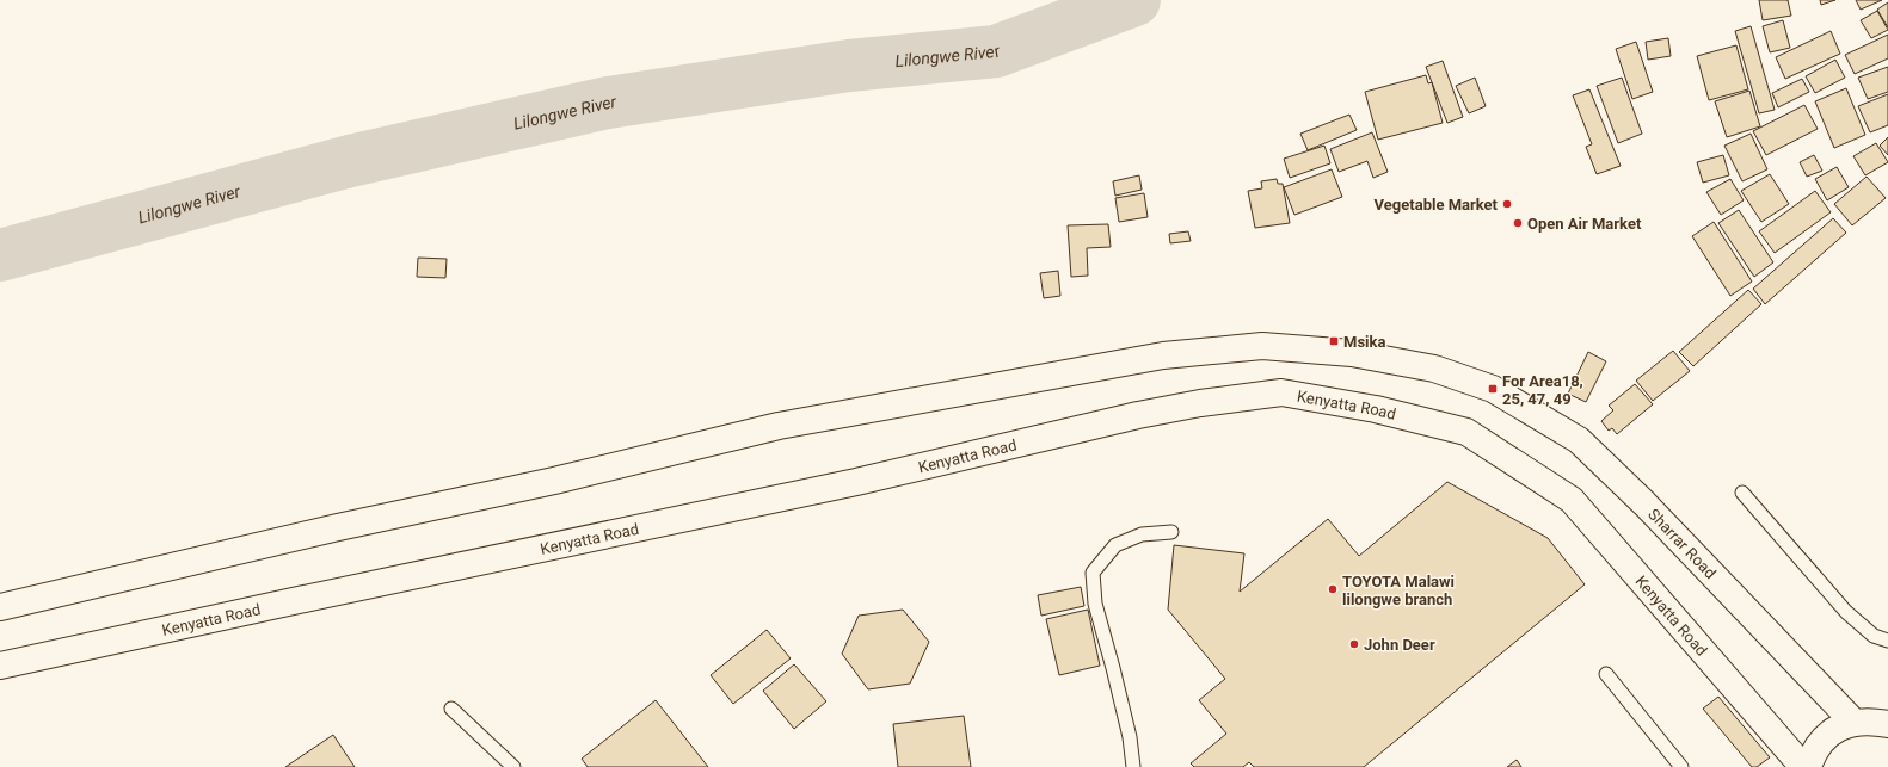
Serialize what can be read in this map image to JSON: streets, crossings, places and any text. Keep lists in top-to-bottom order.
{
  "streets": {
    "main road": ["Kenyatta Road", "Sharrar Road"]
  },
  "water": ["Lilongwe River"],
  "places": {
    "other": [
      "Vegetable Market",
      "Open Air Market",
      "TOYOTA Malawi lilongwe branch",
      "John Deer"
    ],
    "transit": ["Msika", "For Area18, 25, 47, 49"]
  }
}
